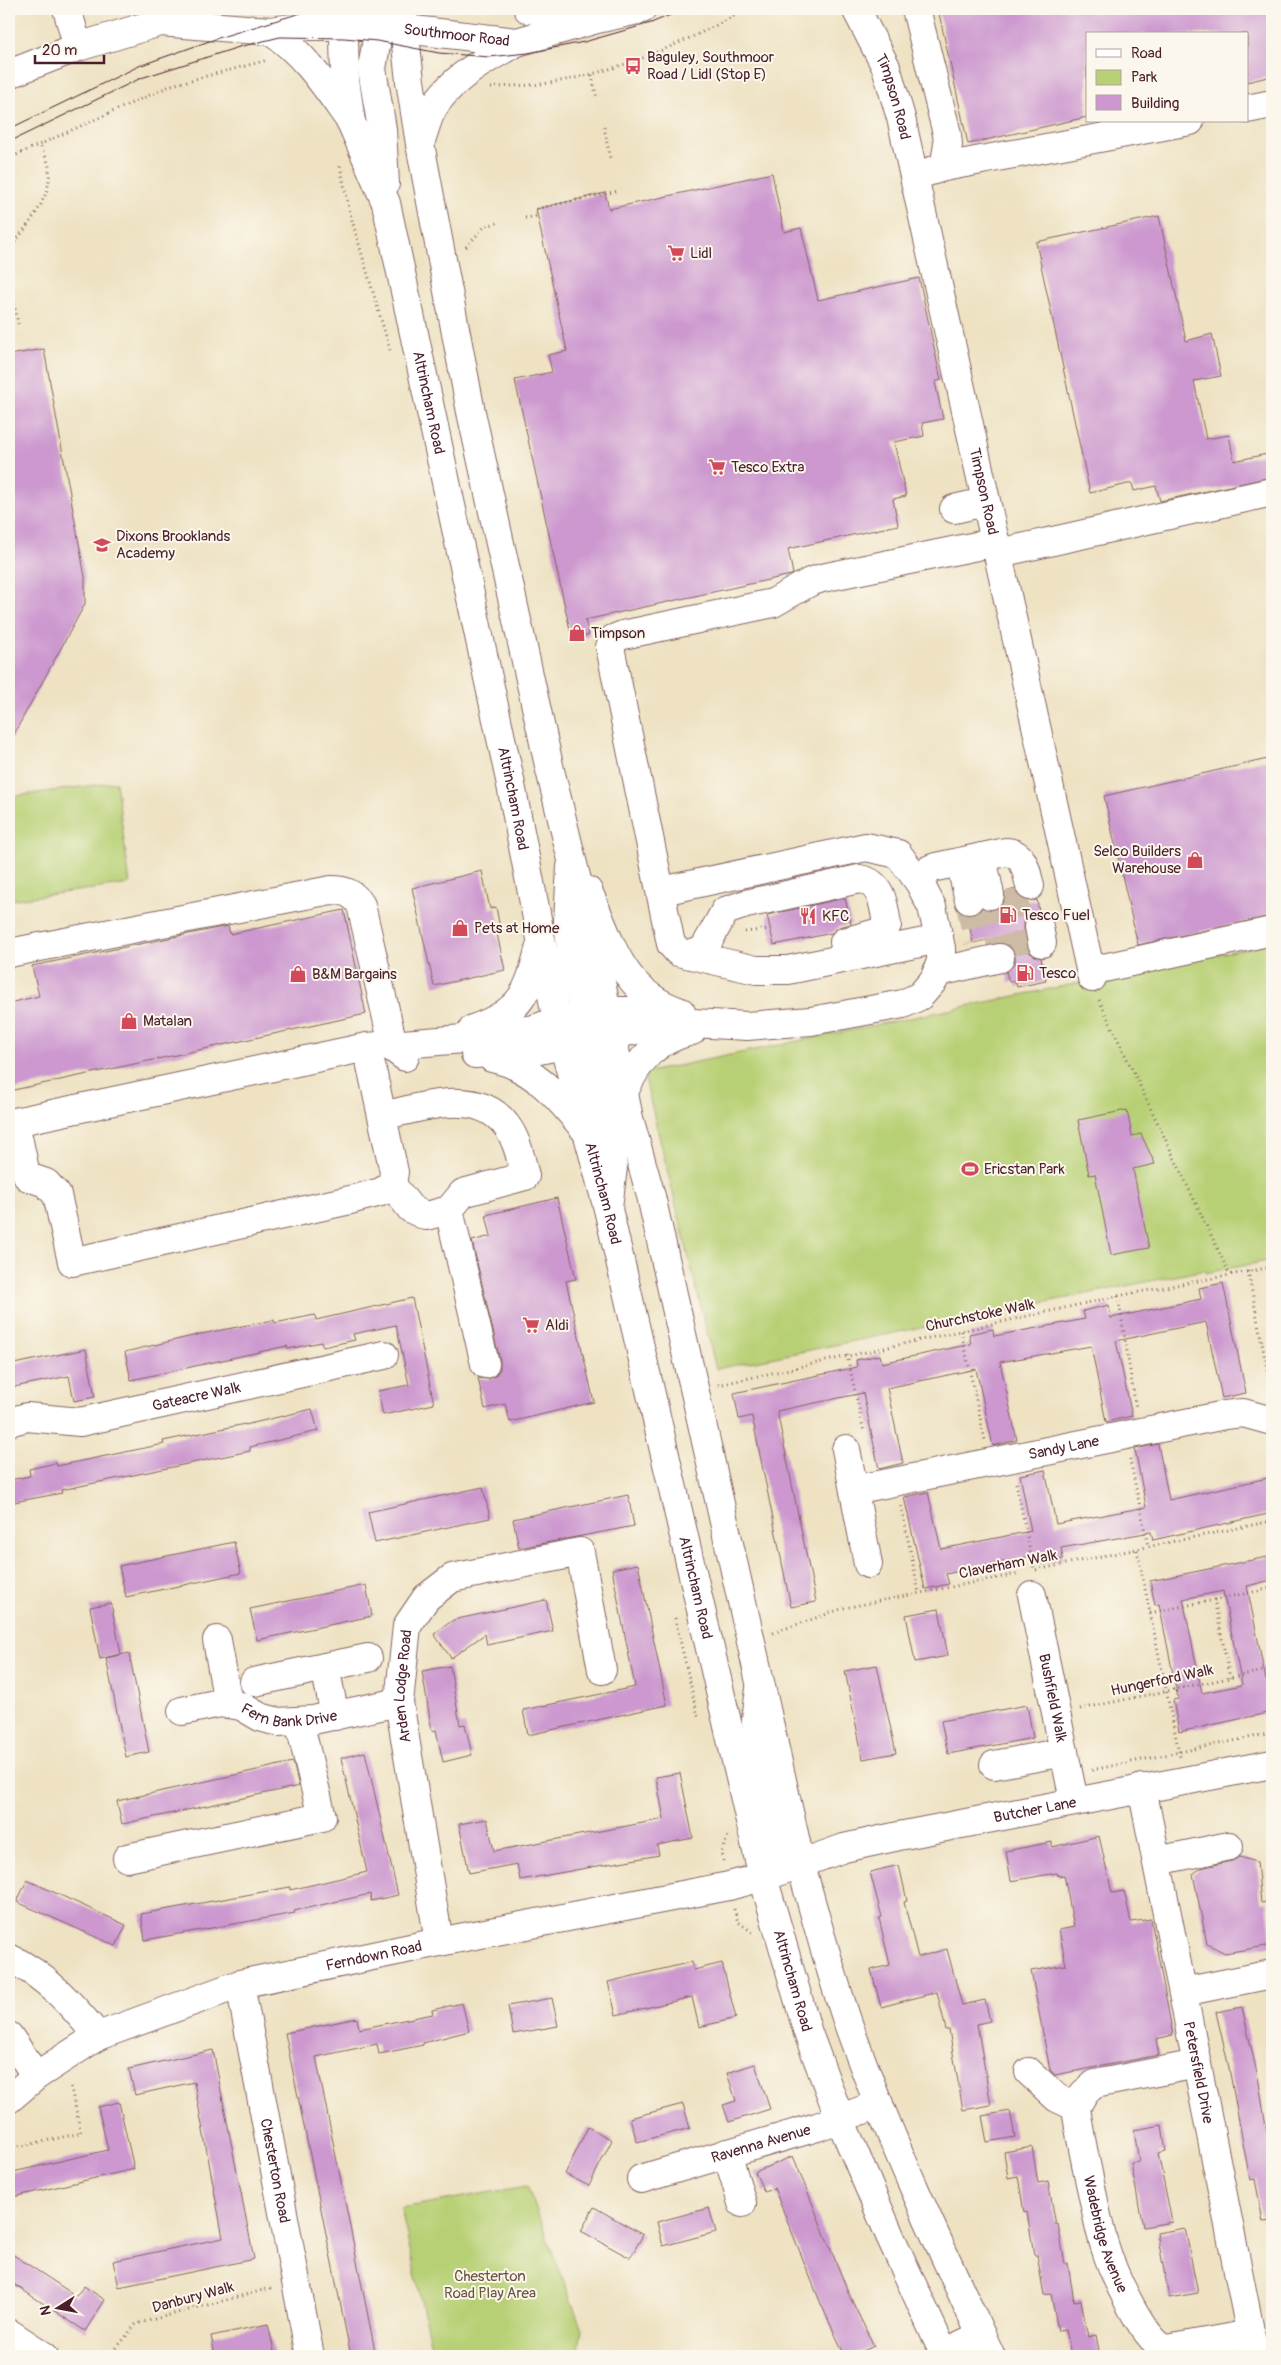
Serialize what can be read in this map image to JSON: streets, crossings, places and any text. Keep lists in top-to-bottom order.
{
  "streets": {
    "main road": [
      "Southmoor Road",
      "Timpson Road",
      "Altrincham Road",
      "Gateacre Walk",
      "Sandy Lane",
      "Arden Lodge Road",
      "Bushfield Walk",
      "Fern Bank Drive",
      "Butcher Lane",
      "Ferndown Road",
      "Petersfield Drive",
      "Ravenna Avenue",
      "Chesterton Road",
      "Wadebridge Avenue"
    ],
    "path": [
      "Churchstoke Walk",
      "Claverham Walk",
      "Hungerford Walk",
      "Danbury Walk"
    ]
  },
  "crossings": [
    ["Southmoor Road", "Altrincham Road"],
    ["Altrincham Road", "Churchstoke Walk"],
    ["Altrincham Road", "Claverham Walk"],
    ["Altrincham Road", "Butcher Lane"],
    ["Altrincham Road", "Ferndown Road"],
    ["Altrincham Road", "Ravenna Avenue"],
    ["Claverham Walk", "Bushfield Walk"],
    ["Hungerford Walk", "Bushfield Walk"],
    ["Arden Lodge Road", "Fern Bank Drive"],
    ["Arden Lodge Road", "Ferndown Road"],
    ["Bushfield Walk", "Butcher Lane"],
    ["Butcher Lane", "Ferndown Road"],
    ["Butcher Lane", "Petersfield Drive"],
    ["Ferndown Road", "Chesterton Road"],
    ["Petersfield Drive", "Wadebridge Avenue"],
    ["Chesterton Road", "Danbury Walk"]
  ],
  "parks": ["Chesterton Road Play Area"],
  "places": {
    "bus stop": ["Baguley, Southmoor Road / Lidl (Stop E)"],
    "supermarket": ["Lidl", "Tesco Extra", "Aldi"],
    "school or university": ["Dixons Brooklands Academy"],
    "shop": [
      "Timpson",
      "Selco Builders Warehouse",
      "Pets at Home",
      "B&M Bargains",
      "Matalan"
    ],
    "fuel station": ["Tesco Fuel", "Tesco"],
    "restaurant": ["KFC"],
    "sports": ["Ericstan Park"]
  },
  "legend": ["Road", "Park", "Building"],
  "scale_bar": "20 m",
  "north": "left"
}
